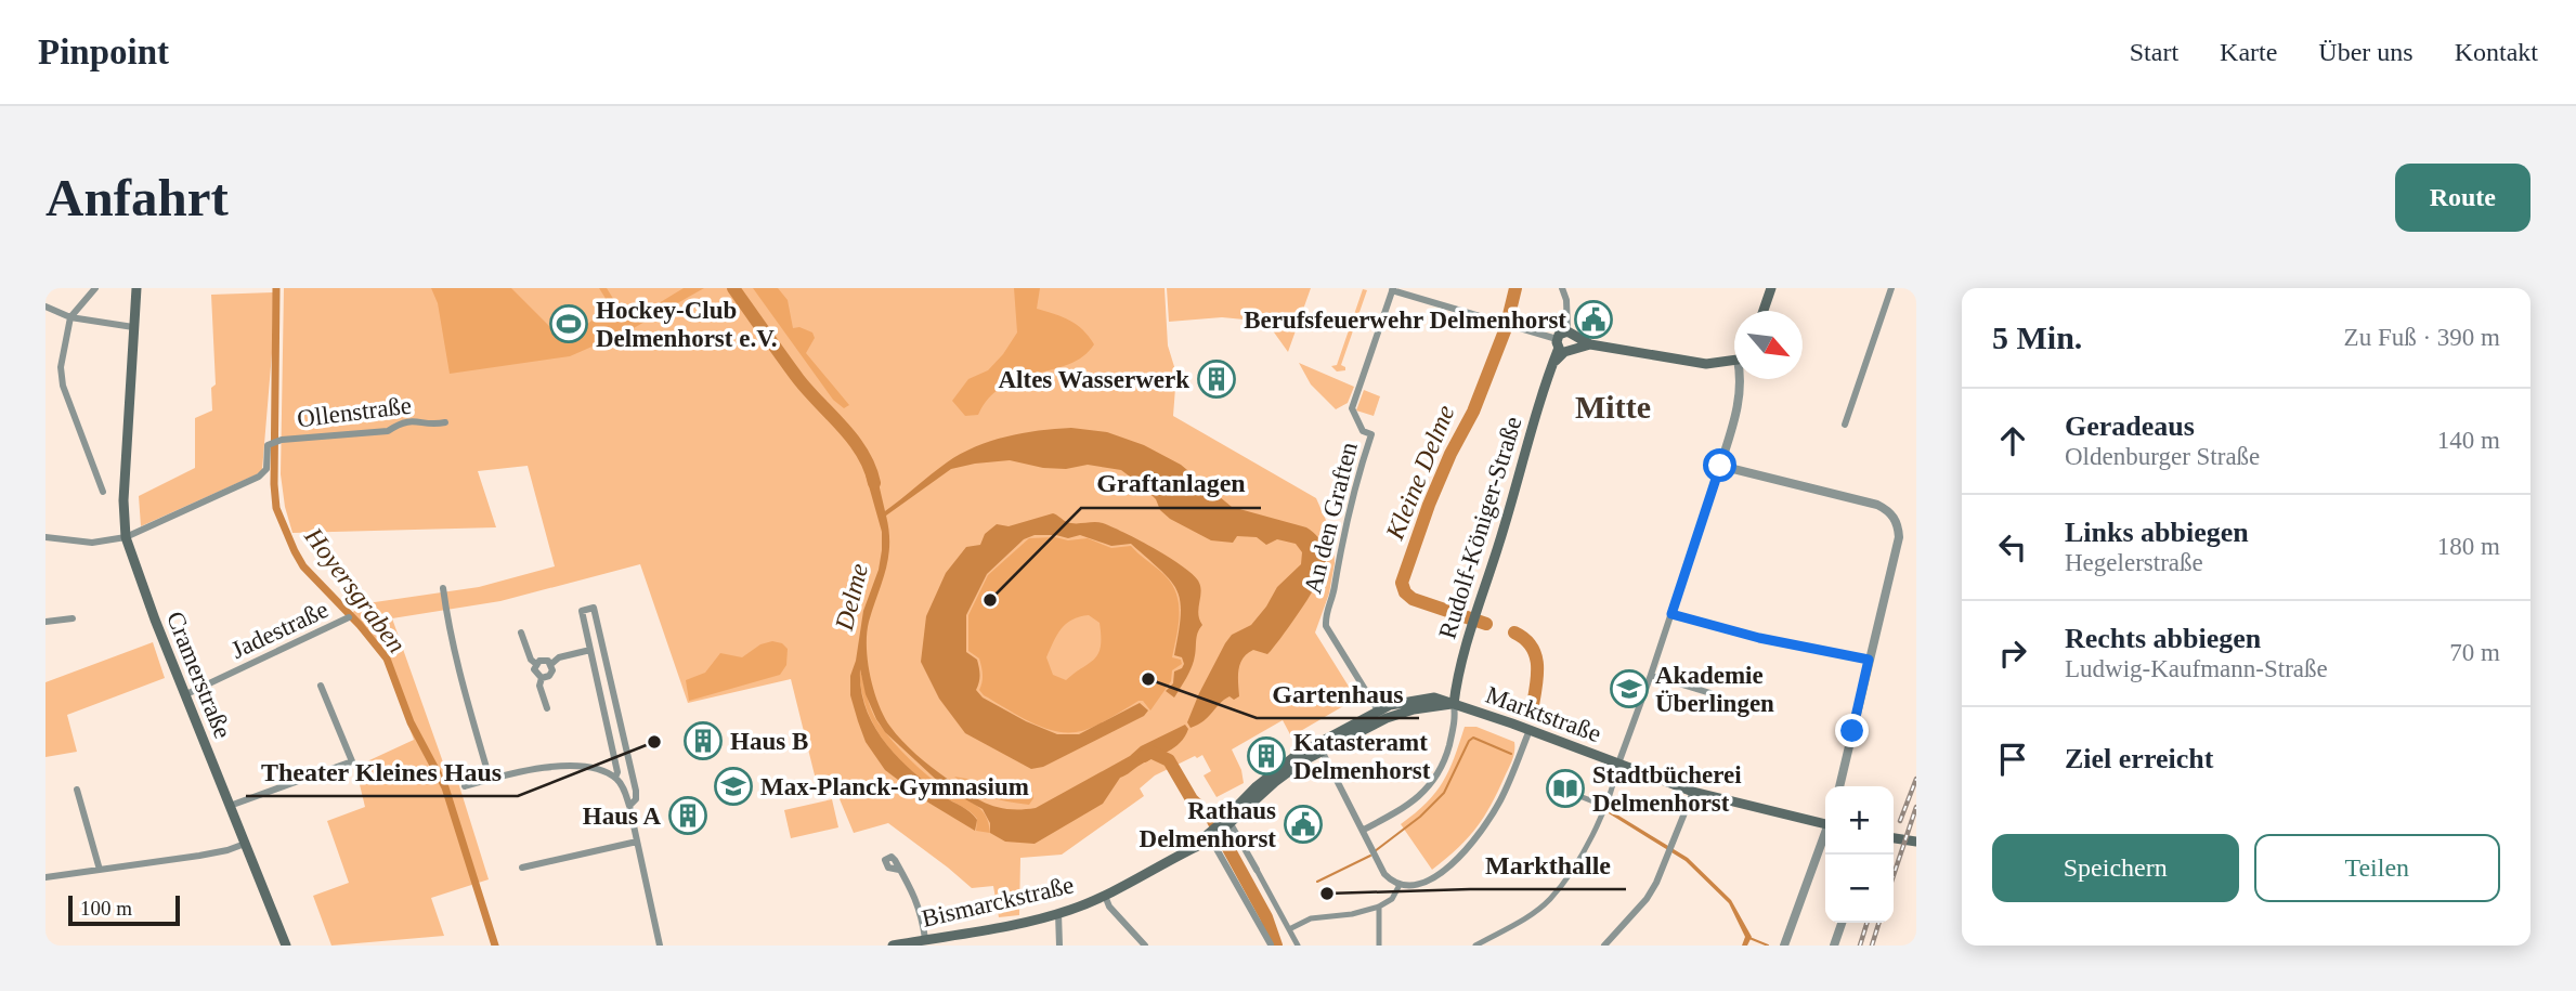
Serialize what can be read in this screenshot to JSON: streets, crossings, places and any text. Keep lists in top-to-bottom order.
{
  "streets": {
    "main road": [
      "Rudolf-Königer-Straße",
      "Cramerstraße",
      "Marktstraße",
      "Bismarckstraße"
    ],
    "street": ["Ollenstraße", "An den Graften", "Jadestraße"]
  },
  "crossings": [
    ["Ollenstraße", "Cramerstraße"],
    ["An den Graften", "Marktstraße"],
    ["Rudolf-Königer-Straße", "Marktstraße"],
    ["Jadestraße", "Cramerstraße"],
    ["Marktstraße", "Bismarckstraße"]
  ],
  "districts": ["Mitte"],
  "water": ["Kleine Delme", "Hoyersgraben", "Delme"],
  "places": {
    "public building": ["Berufsfeuerwehr Delmenhorst", "Rathaus Delmenhorst"],
    "sports": ["Hockey-Club Delmenhorst e.V."],
    "building": [
      "Altes Wasserwerk",
      "Haus B",
      "Katasteramt Delmenhorst",
      "Haus A"
    ],
    "other": [
      "Graftanlagen",
      "Gartenhaus",
      "Theater Kleines Haus",
      "Markthalle"
    ],
    "school or university": ["Akademie Überlingen", "Max-Planck-Gymnasium"],
    "library": ["Stadtbücherei Delmenhorst"]
  },
  "scale_bar": "100 m",
  "north": "bottom right",
  "page": {
    "header": "Pinpoint",
    "nav": [
      "Start",
      "Karte",
      "Über uns",
      "Kontakt"
    ],
    "buttons": [
      "Route",
      ["Speichern", "Teilen"]
    ],
    "title": "Anfahrt",
    "heading": ["5 Min.", "Zu Fuß · 390 m"],
    "list": [
      ["Geradeaus", "Oldenburger Straße", "140 m"],
      ["Links abbiegen", "Hegelerstraße", "180 m"],
      ["Rechts abbiegen", "Ludwig-Kaufmann-Straße", "70 m"],
      "Ziel erreicht"
    ],
    "map_buttons": ["+", "−"],
    "scale": "100 m"
  }
}
